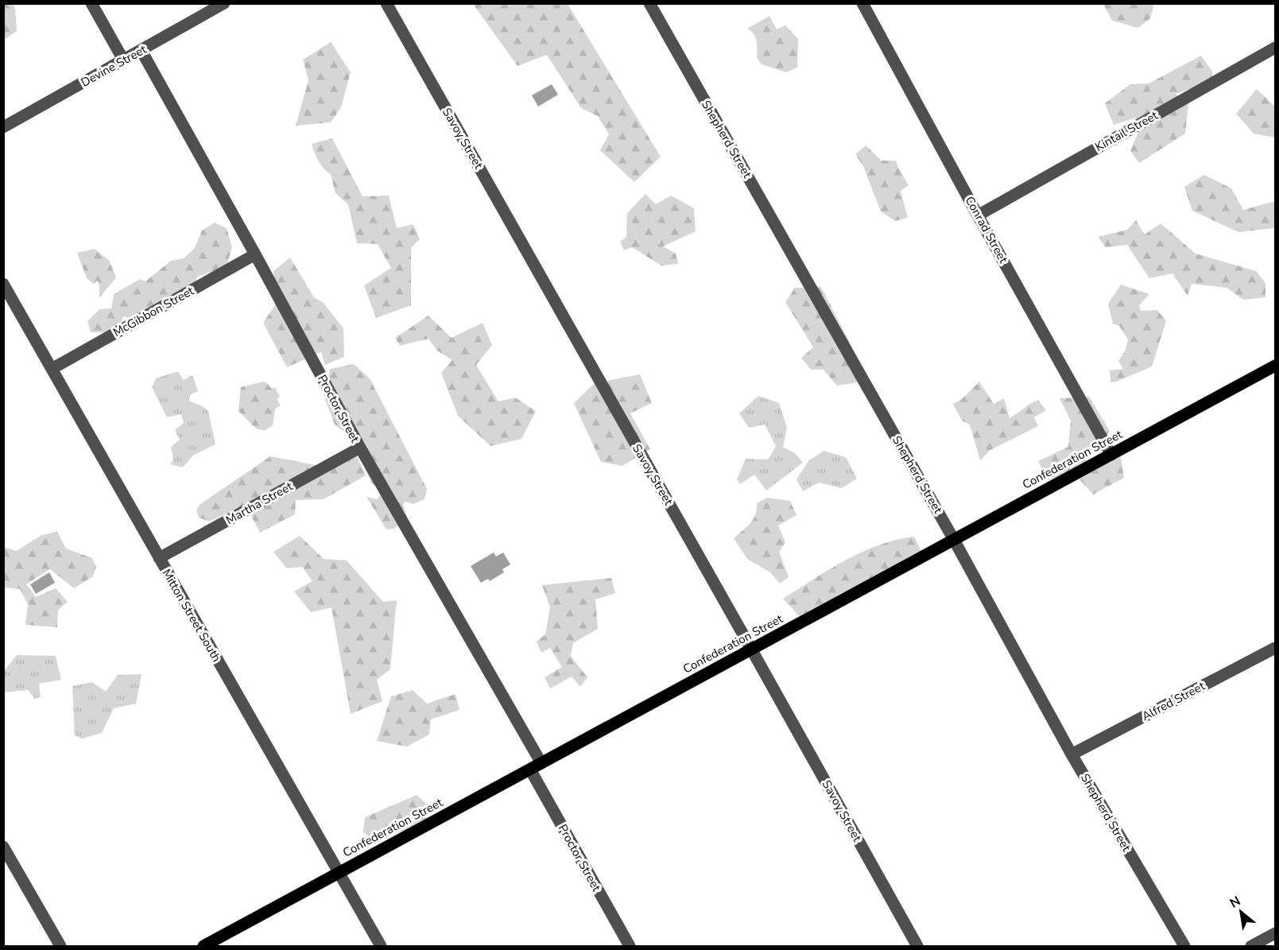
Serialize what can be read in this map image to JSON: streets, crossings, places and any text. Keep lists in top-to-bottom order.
{
  "streets": {
    "main road": ["Confederation Street"],
    "street": [
      "Devine Street",
      "Kintail Street",
      "Savoy Street",
      "Shepherd Street",
      "Conrad Street",
      "McGibbon Street",
      "Proctor Street",
      "Martha Street",
      "Mitton Street South",
      "Alfred Street"
    ]
  },
  "crossings": [
    ["Devine Street", "Proctor Street"],
    ["Kintail Street", "Conrad Street"],
    ["Savoy Street", "Confederation Street"],
    ["Shepherd Street", "Confederation Street"],
    ["Shepherd Street", "Alfred Street"],
    ["Conrad Street", "Confederation Street"],
    ["McGibbon Street", "Proctor Street"],
    ["McGibbon Street", "Mitton Street South"],
    ["Proctor Street", "Confederation Street"],
    ["Proctor Street", "Martha Street"],
    ["Confederation Street", "Mitton Street South"],
    ["Martha Street", "Mitton Street South"]
  ],
  "north": "top left"
}
